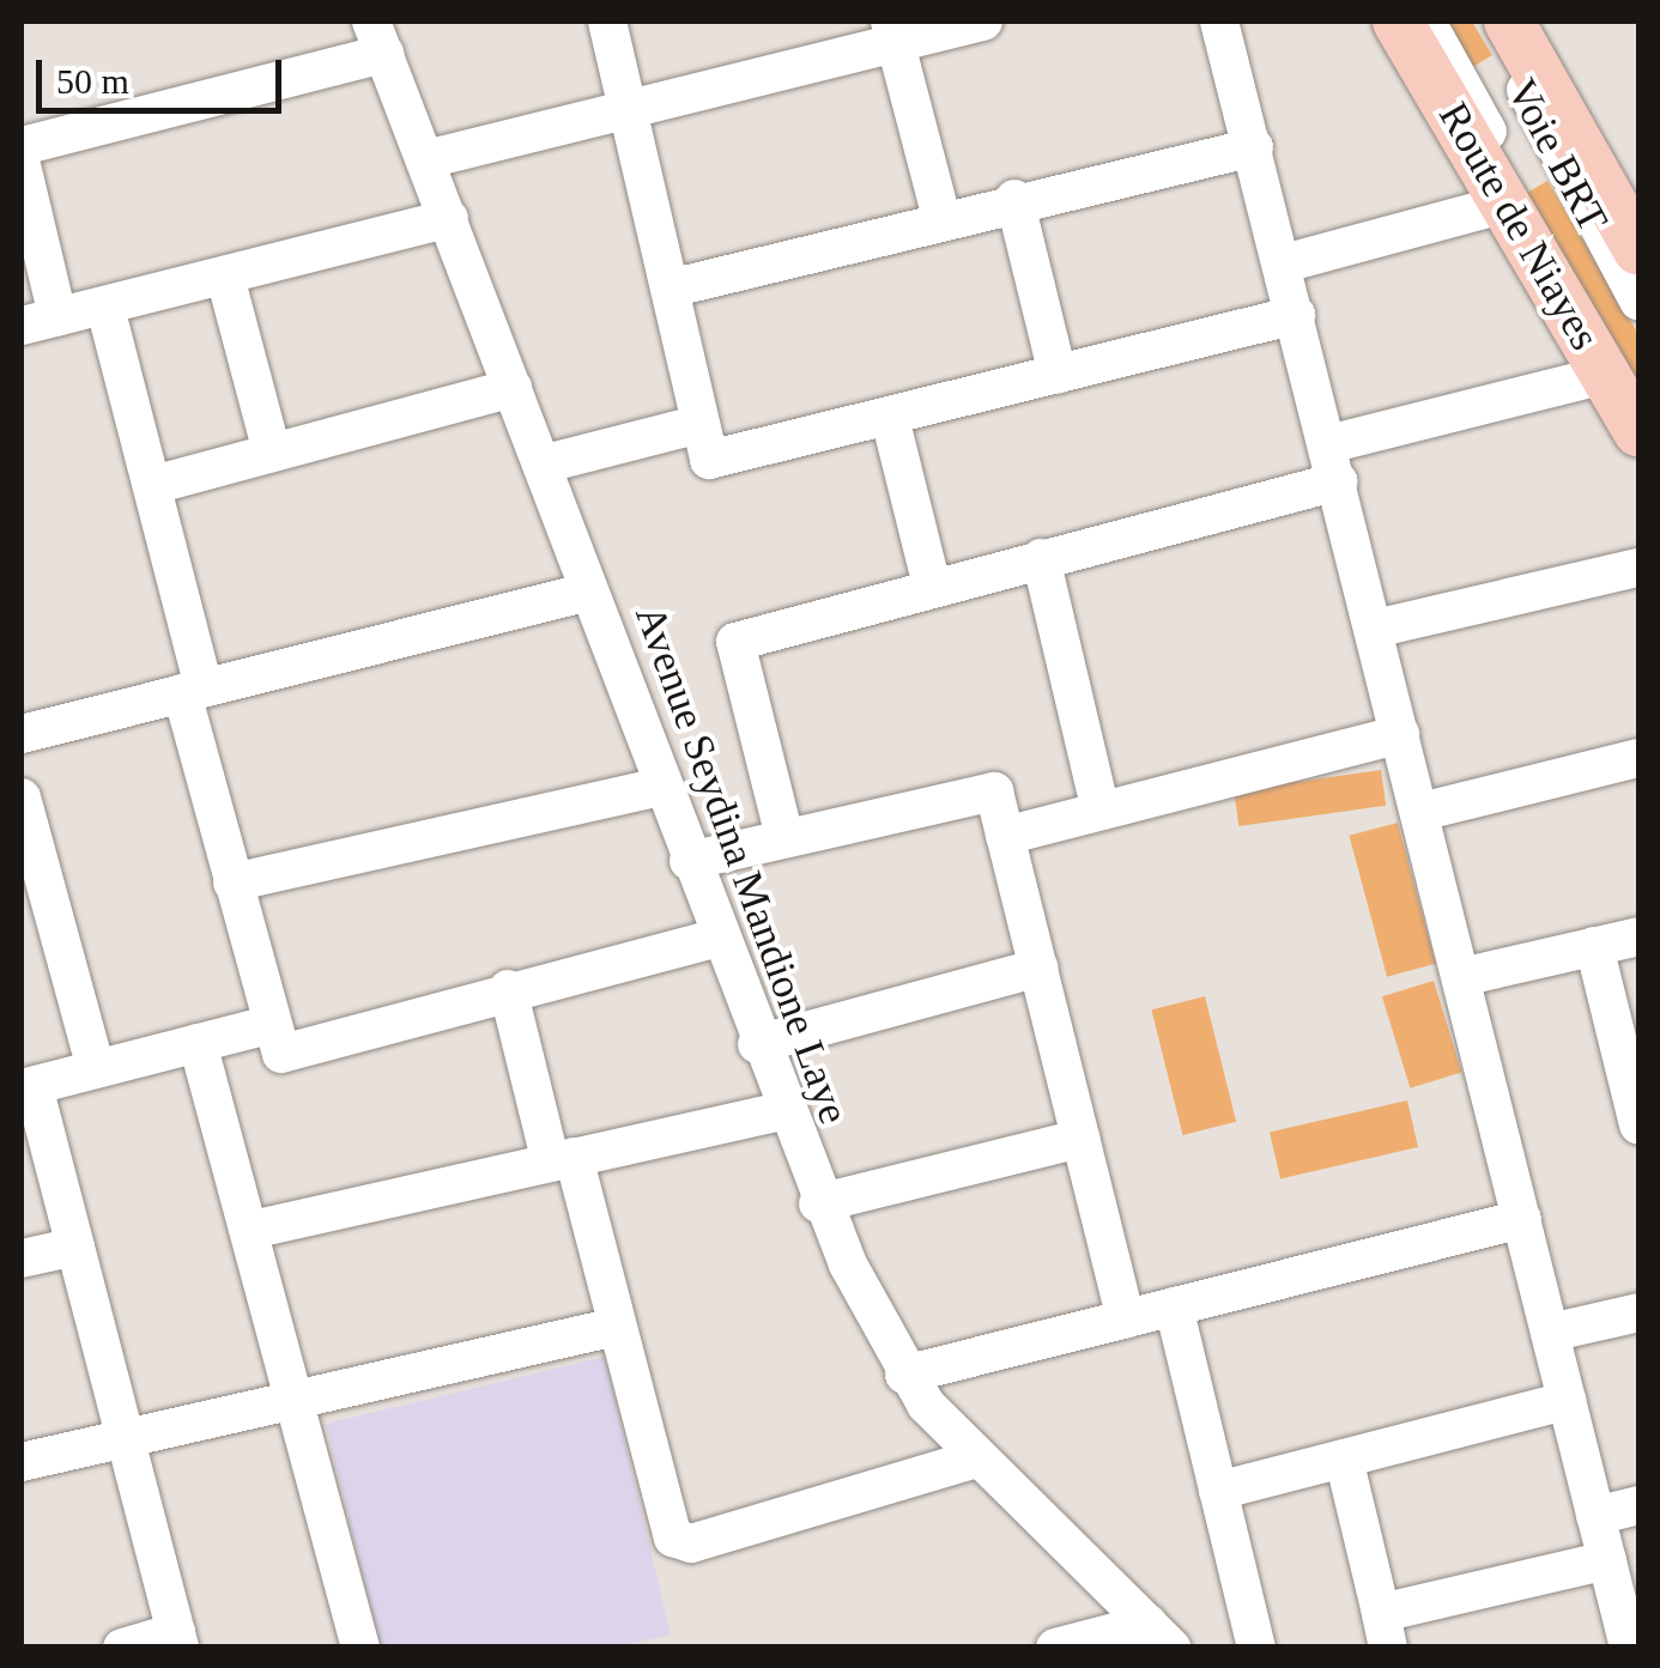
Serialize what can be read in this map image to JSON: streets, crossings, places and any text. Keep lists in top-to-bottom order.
{
  "streets": {
    "main road": ["Route de Niayes"],
    "street": ["Voie BRT", "Avenue Seydina Mandione Laye"]
  },
  "crossings": [
    ["Voie BRT", "Route de Niayes"]
  ],
  "scale_bar": "50 m"
}
